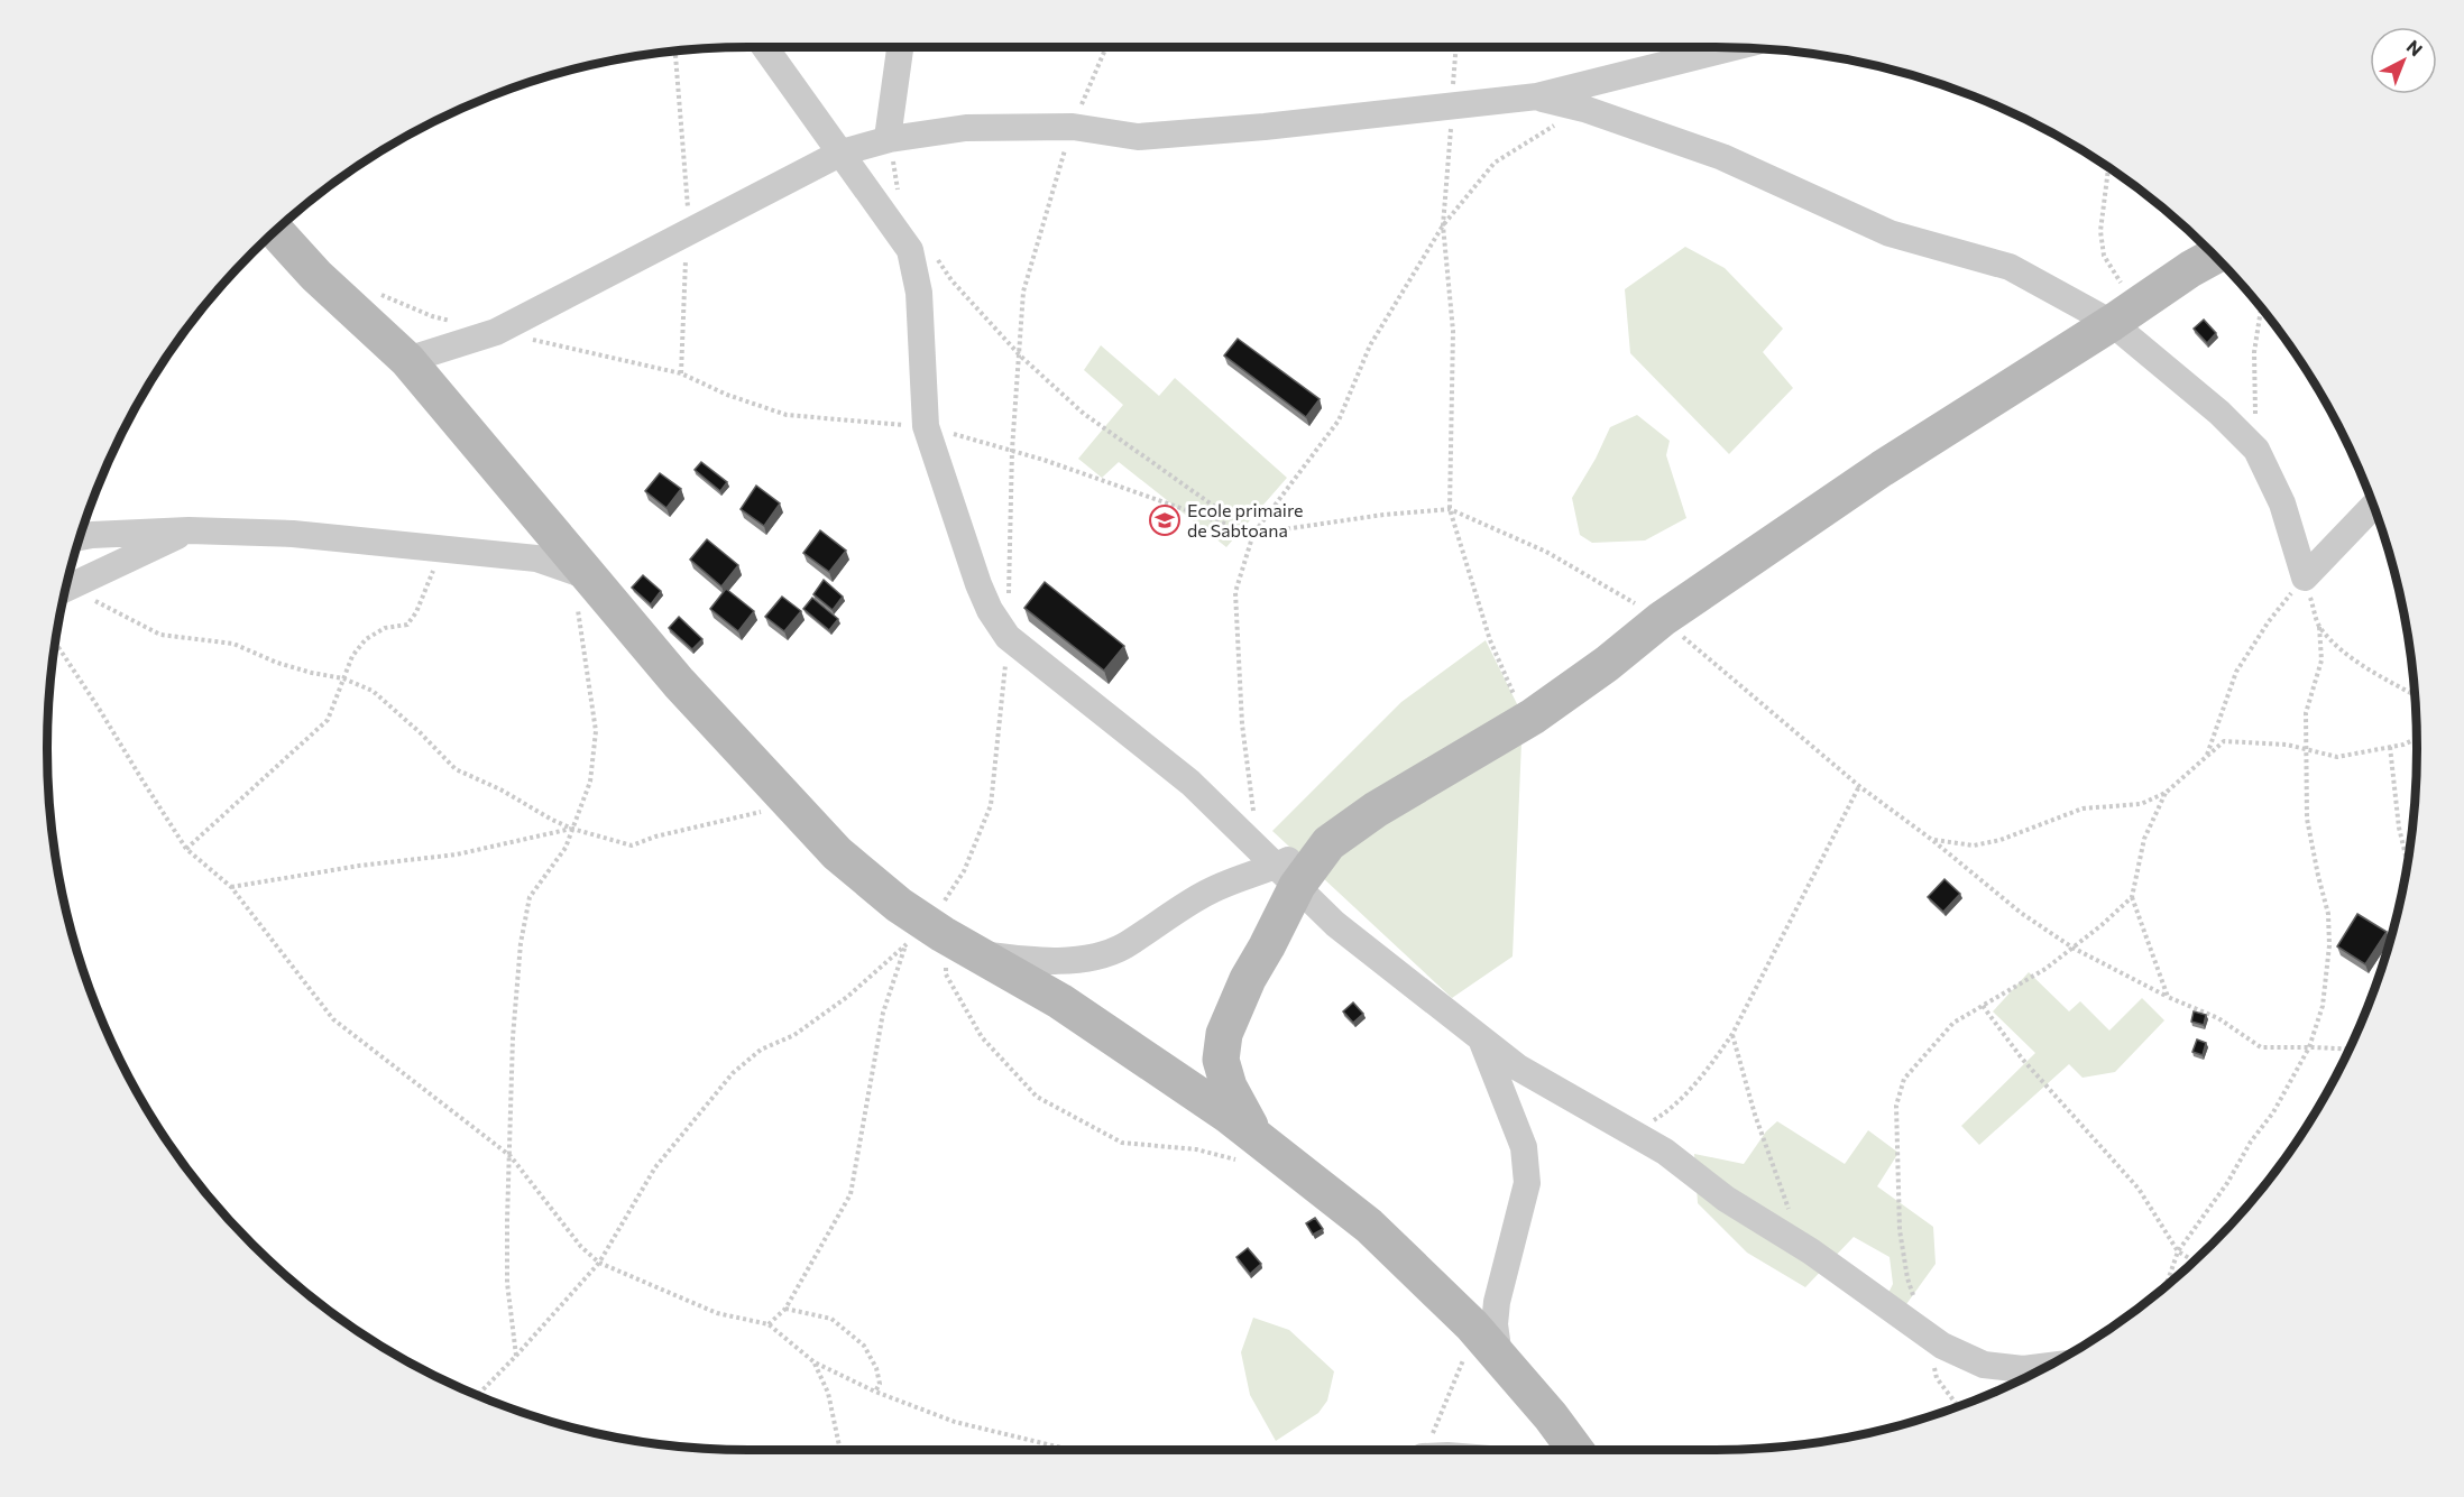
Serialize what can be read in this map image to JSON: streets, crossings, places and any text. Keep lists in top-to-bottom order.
{
  "places": {
    "school or university": ["Ecole primaire de Sabtoana"]
  },
  "north": "top right"
}
